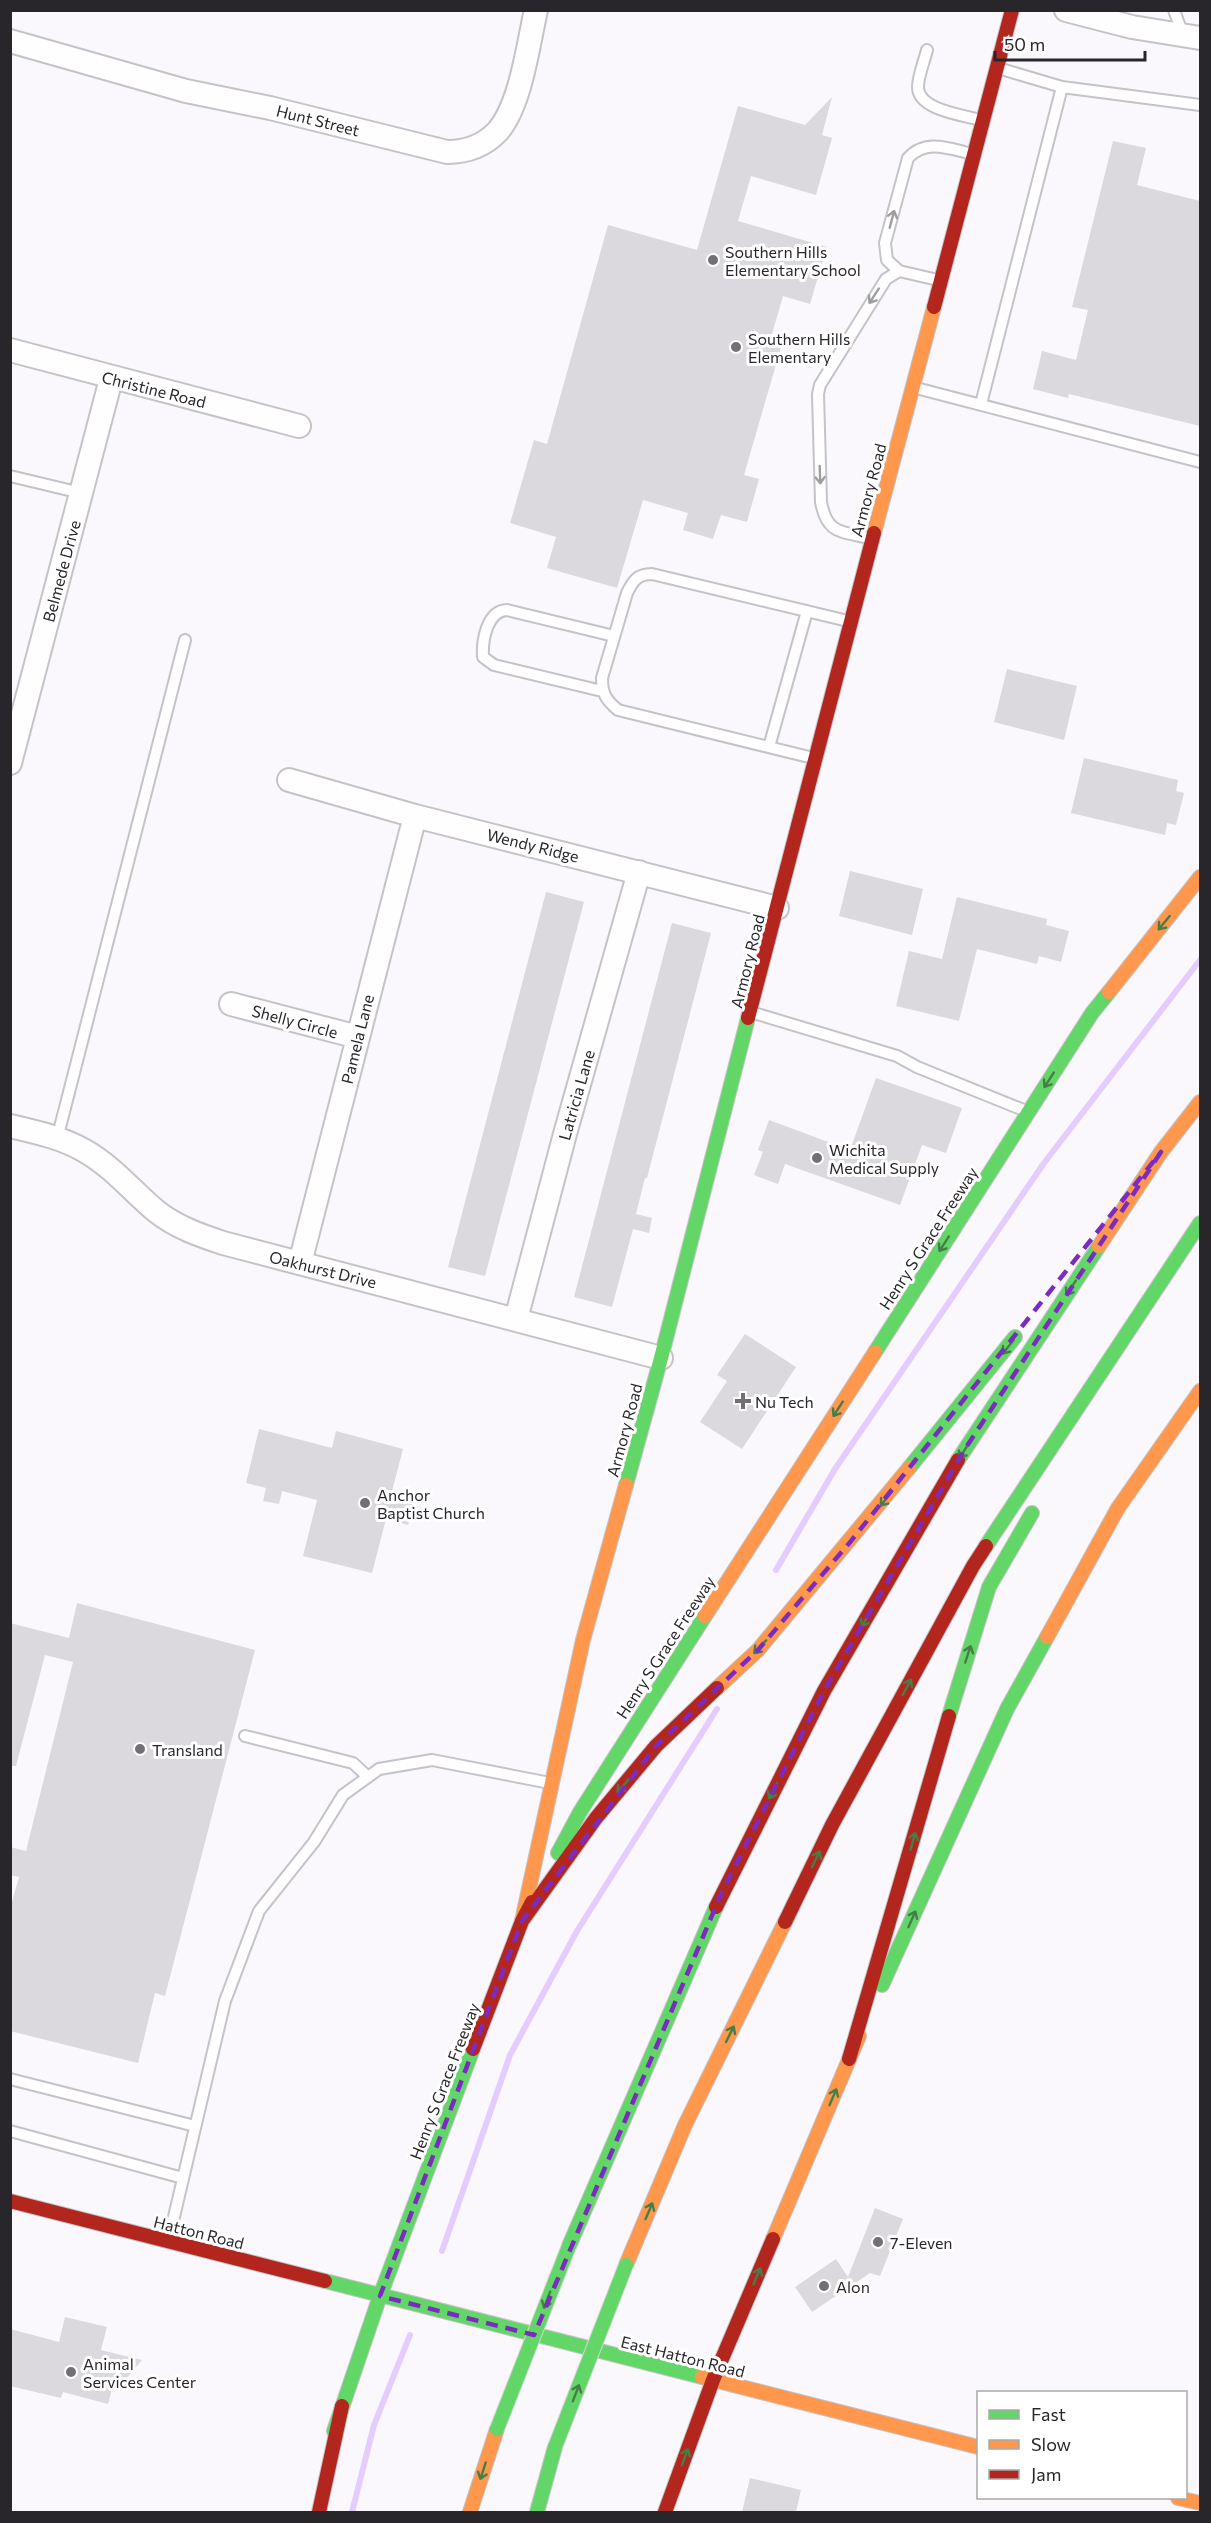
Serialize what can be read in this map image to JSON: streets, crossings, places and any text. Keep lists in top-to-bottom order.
{
  "streets": {
    "main road": [
      "Armory Road",
      "Henry S Grace Freeway",
      "Hatton Road",
      "East Hatton Road"
    ],
    "street": [
      "Hunt Street",
      "Christine Road",
      "Belmede Drive",
      "Wendy Ridge",
      "Shelly Circle",
      "Pamela Lane",
      "Latricia Lane",
      "Oakhurst Drive"
    ]
  },
  "crossings": [
    ["Christine Road", "Belmede Drive"],
    ["Armory Road", "Wendy Ridge"],
    ["Armory Road", "Henry S Grace Freeway"],
    ["Armory Road", "Oakhurst Drive"],
    ["Wendy Ridge", "Pamela Lane"],
    ["Wendy Ridge", "Latricia Lane"],
    ["Shelly Circle", "Pamela Lane"],
    ["Pamela Lane", "Oakhurst Drive"],
    ["Latricia Lane", "Oakhurst Drive"],
    ["Henry S Grace Freeway", "Hatton Road"],
    ["Henry S Grace Freeway", "East Hatton Road"],
    ["Hatton Road", "East Hatton Road"]
  ],
  "places": {
    "other": [
      "Southern Hills Elementary School",
      "Southern Hills Elementary",
      "Wichita Medical Supply",
      "Anchor Baptist Church",
      "Transland",
      "7-Eleven",
      "Alon",
      "Animal Services Center"
    ],
    "health": ["Nu Tech"]
  },
  "legend": ["Fast", "Slow", "Jam"],
  "scale_bar": "50 m"
}
